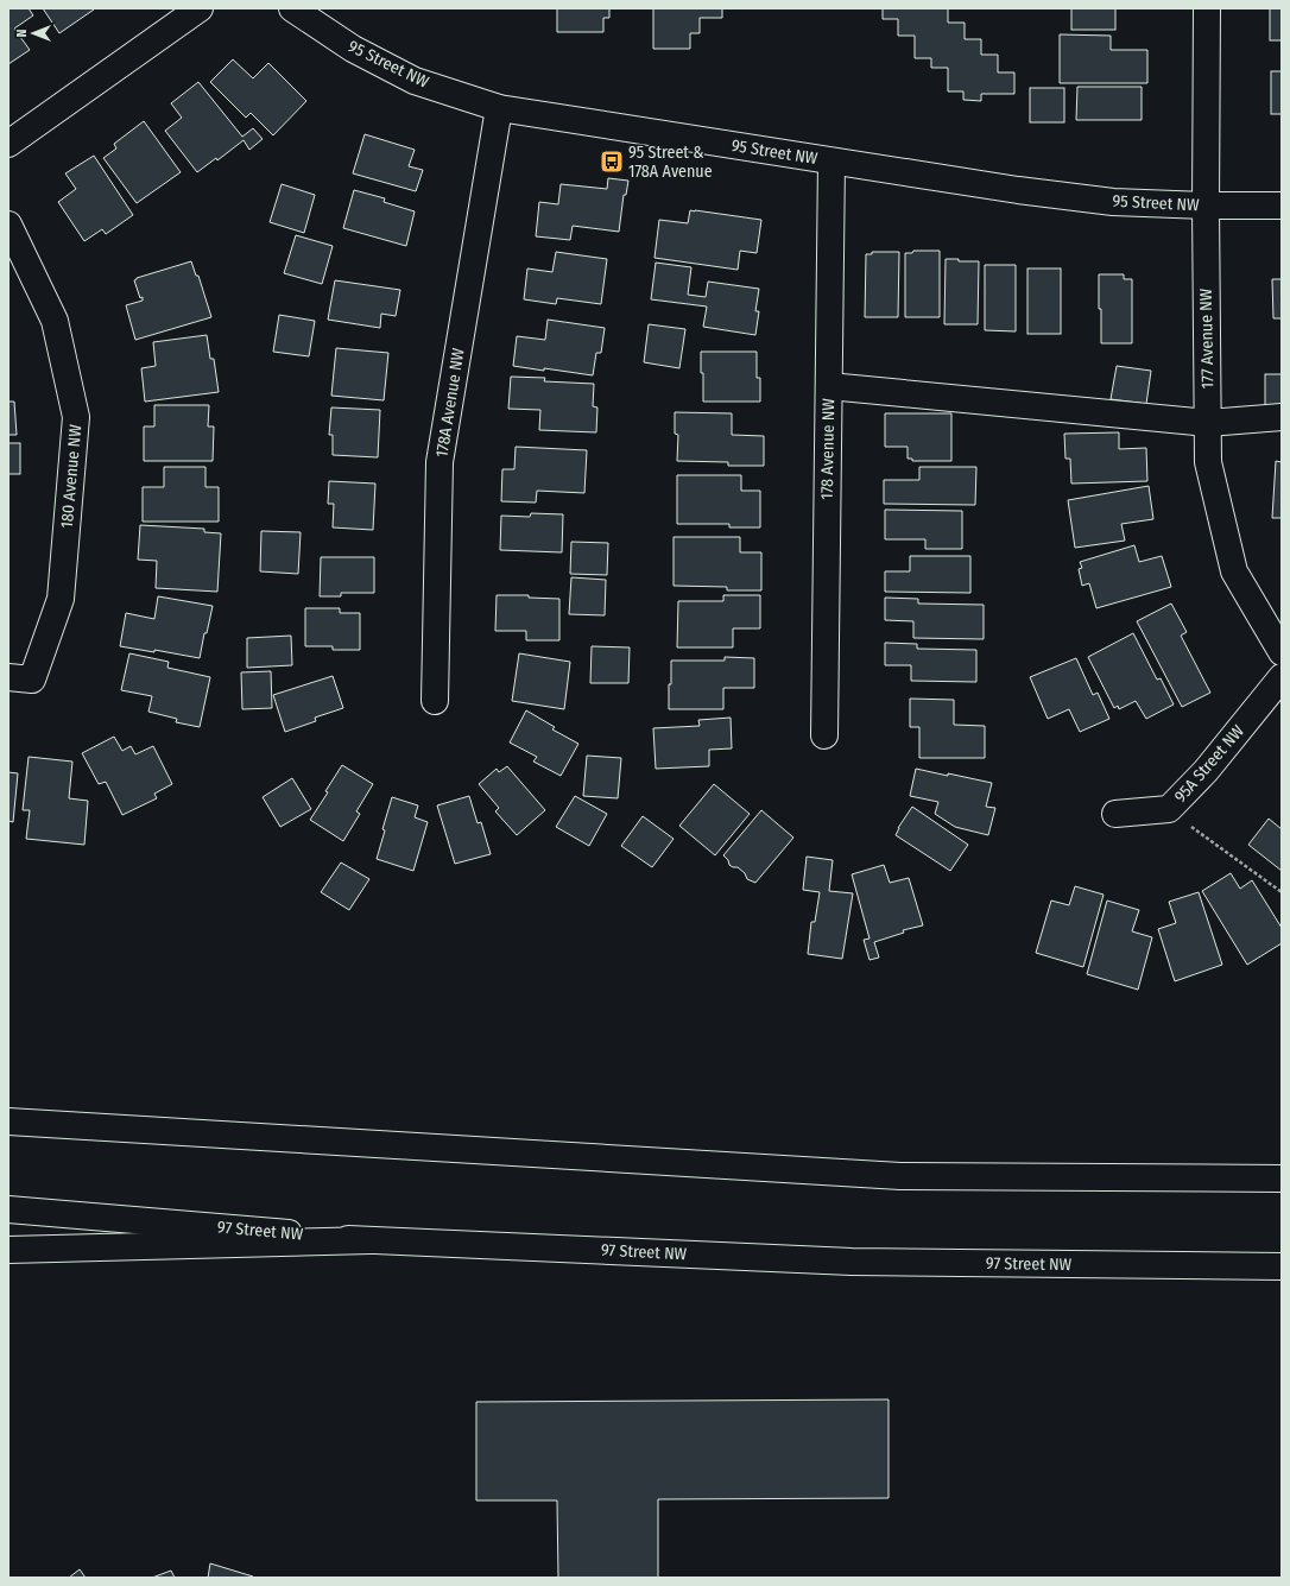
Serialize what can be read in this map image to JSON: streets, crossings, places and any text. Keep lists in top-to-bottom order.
{
  "streets": {
    "main road": [
      "95 Street NW",
      "177 Avenue NW",
      "178A Avenue NW",
      "178 Avenue NW",
      "180 Avenue NW",
      "95A Street NW",
      "97 Street NW"
    ]
  },
  "crossings": [
    ["95 Street NW", "177 Avenue NW"],
    ["95 Street NW", "178A Avenue NW"],
    ["95 Street NW", "178 Avenue NW"]
  ],
  "places": {
    "bus stop": ["95 Street & 178A Avenue"]
  },
  "north": "left"
}
